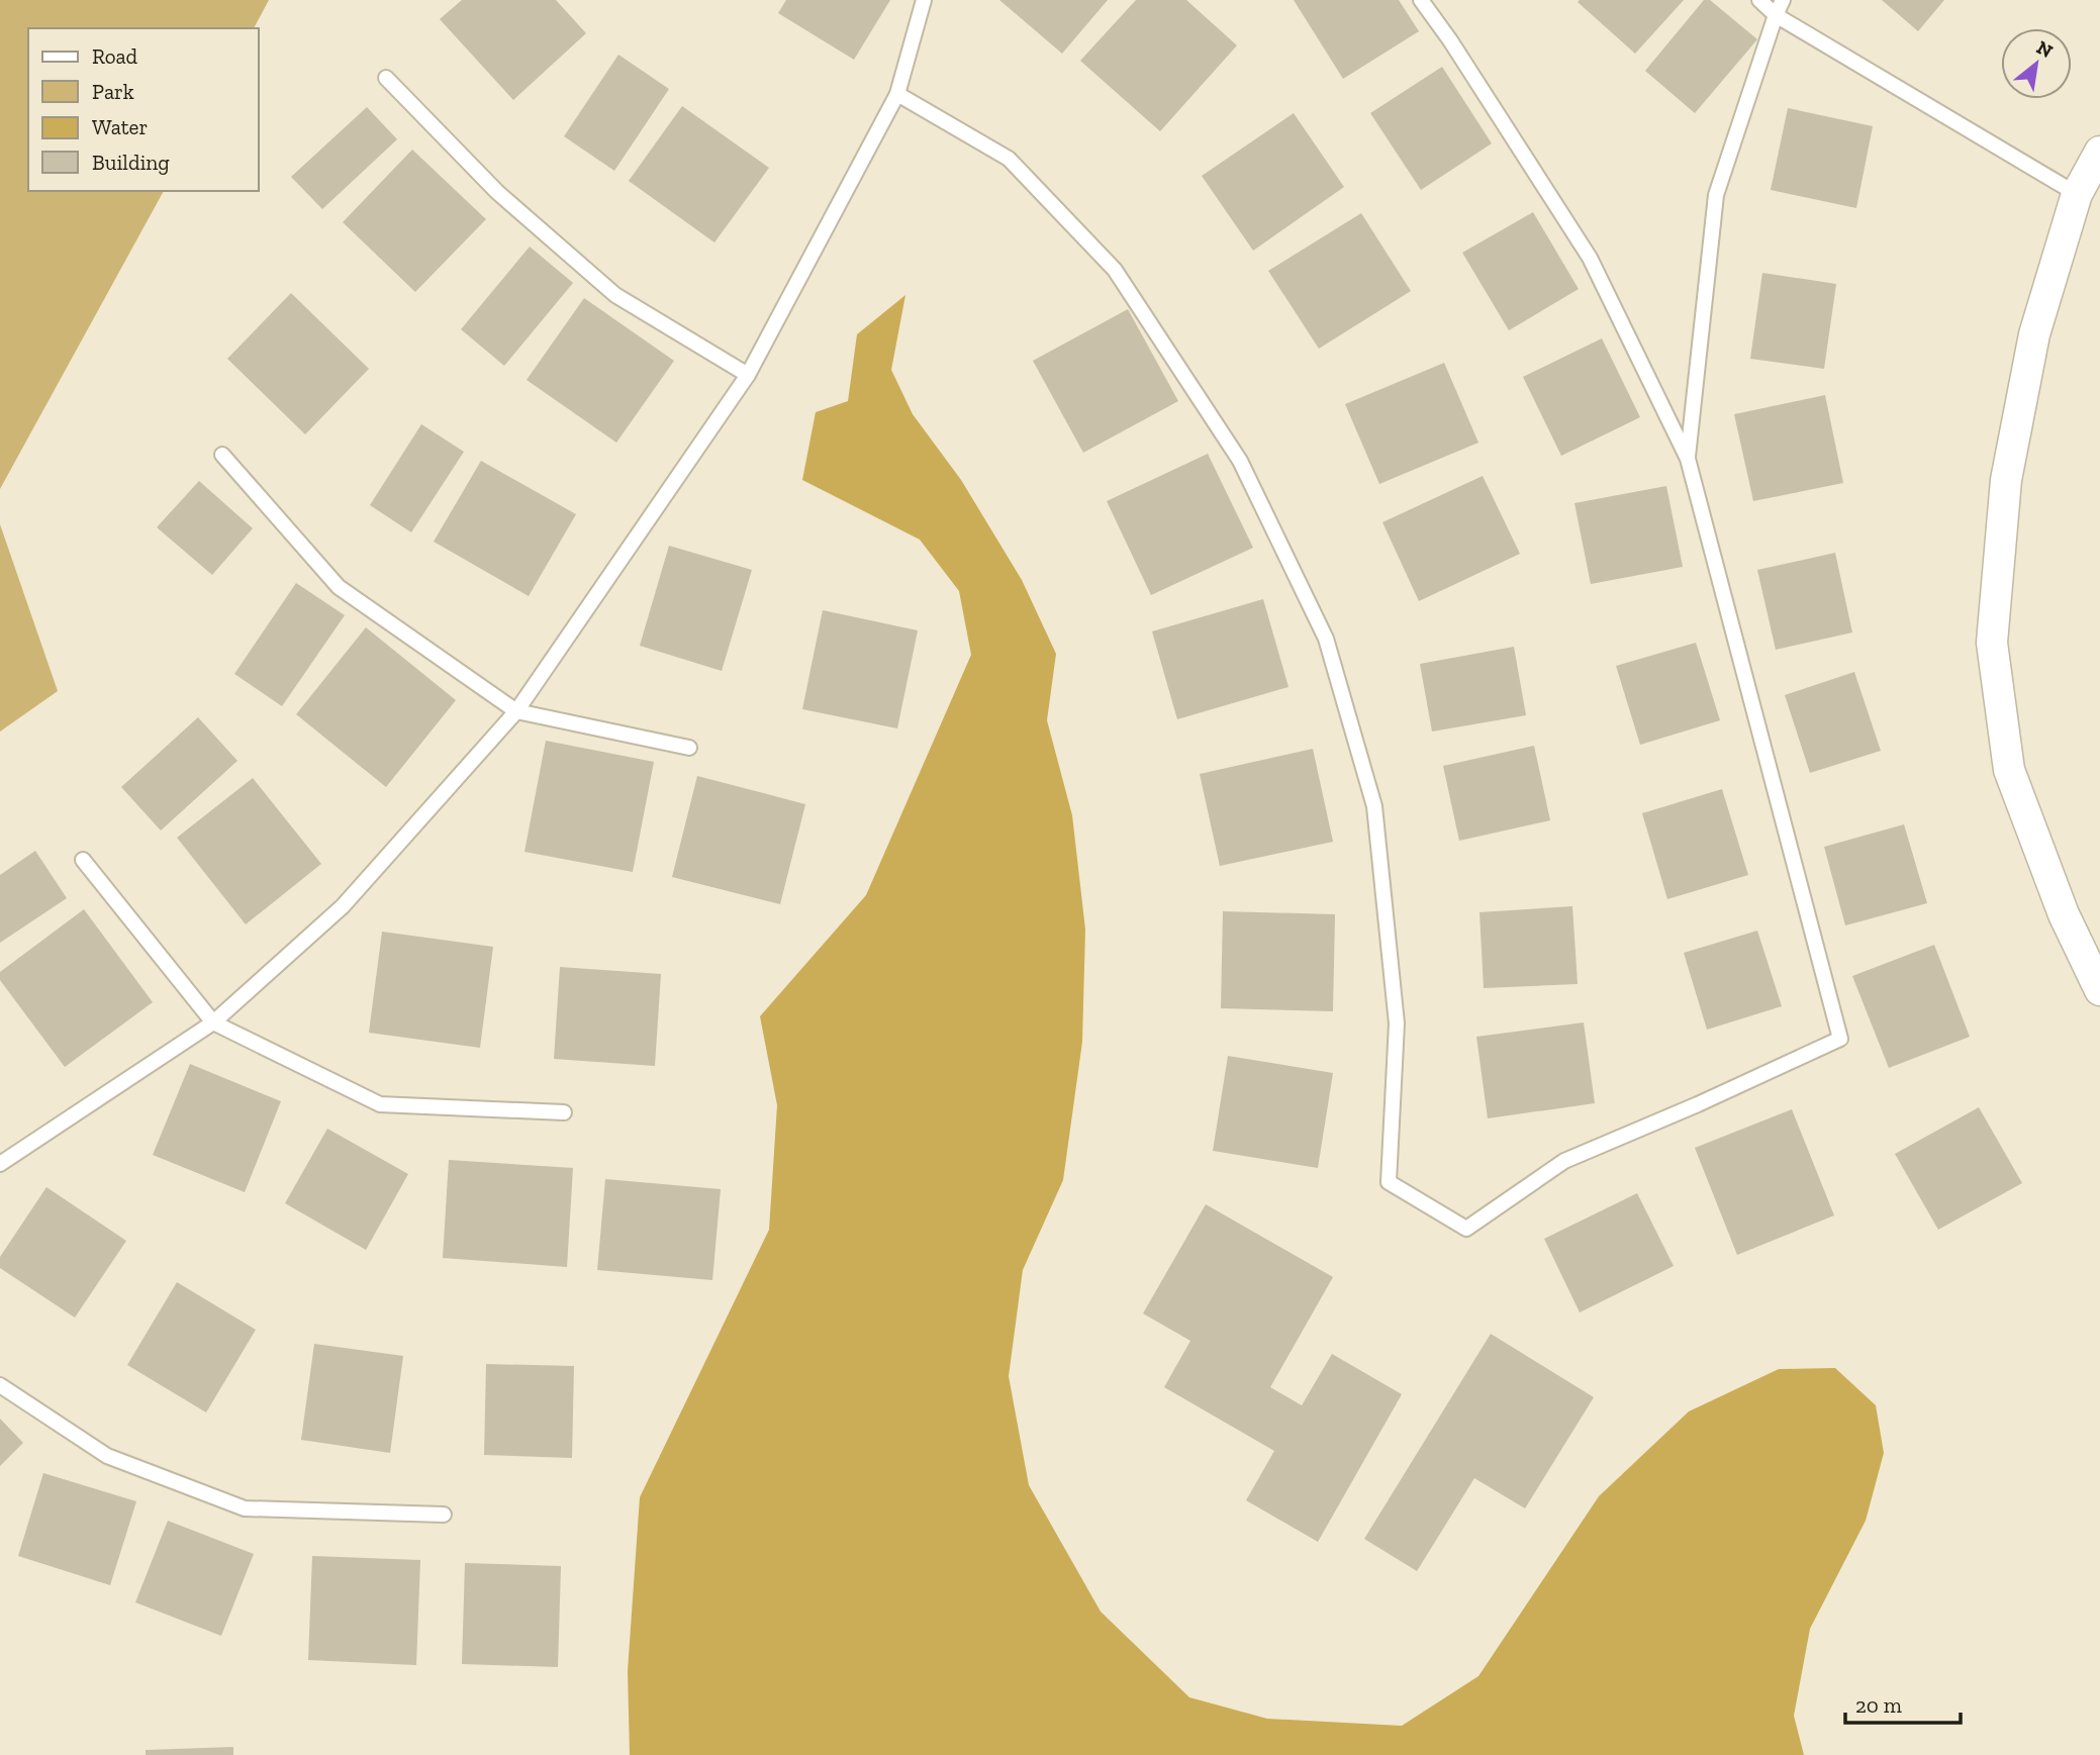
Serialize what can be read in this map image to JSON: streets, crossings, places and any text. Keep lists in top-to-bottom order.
{
  "legend": [
    "Road",
    "Park",
    "Water",
    "Building"
  ],
  "scale_bar": "20 m",
  "north": "top right"
}
